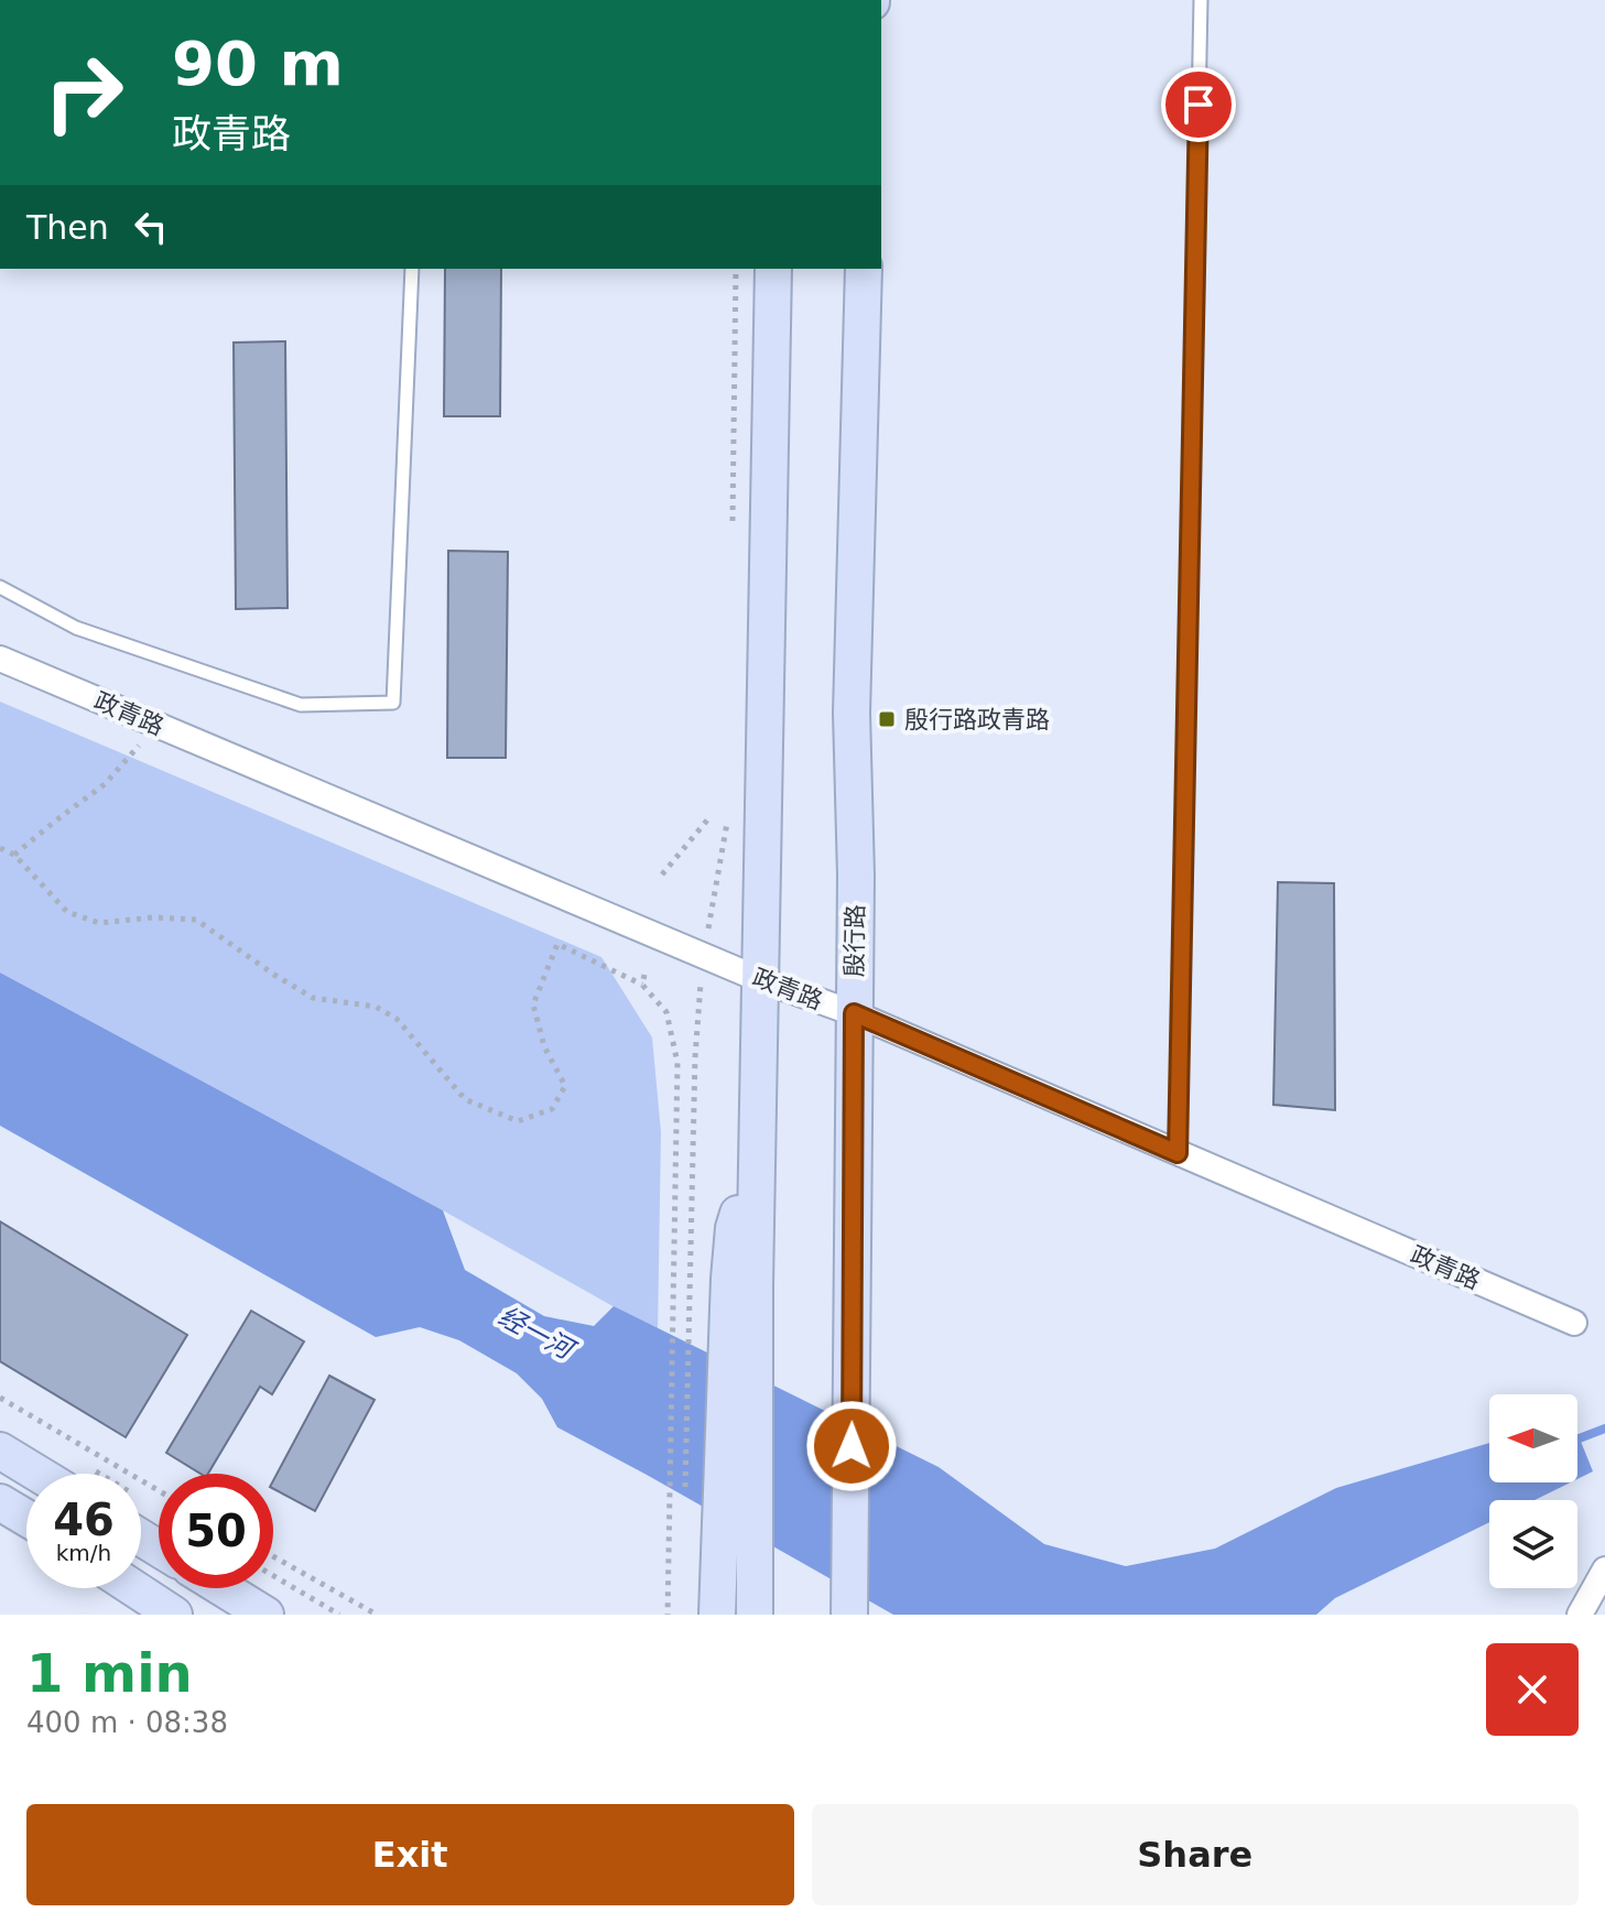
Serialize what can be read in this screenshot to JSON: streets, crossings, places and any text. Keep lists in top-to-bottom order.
{
  "streets": {
    "main road": ["殷行路"],
    "street": ["政青路"]
  },
  "crossings": [
    ["政青路", "殷行路"]
  ],
  "water": ["经一河"],
  "places": {
    "transit": ["殷行路政青路"]
  },
  "north": "left",
  "page": {
    "turn": ["90 m", "政青路"],
    "then": "Then",
    "speed": "46 km/h",
    "limit": "50",
    "heading": ["1 min", "400 m · 08:38"],
    "buttons": ["Exit", "Share"]
  }
}
